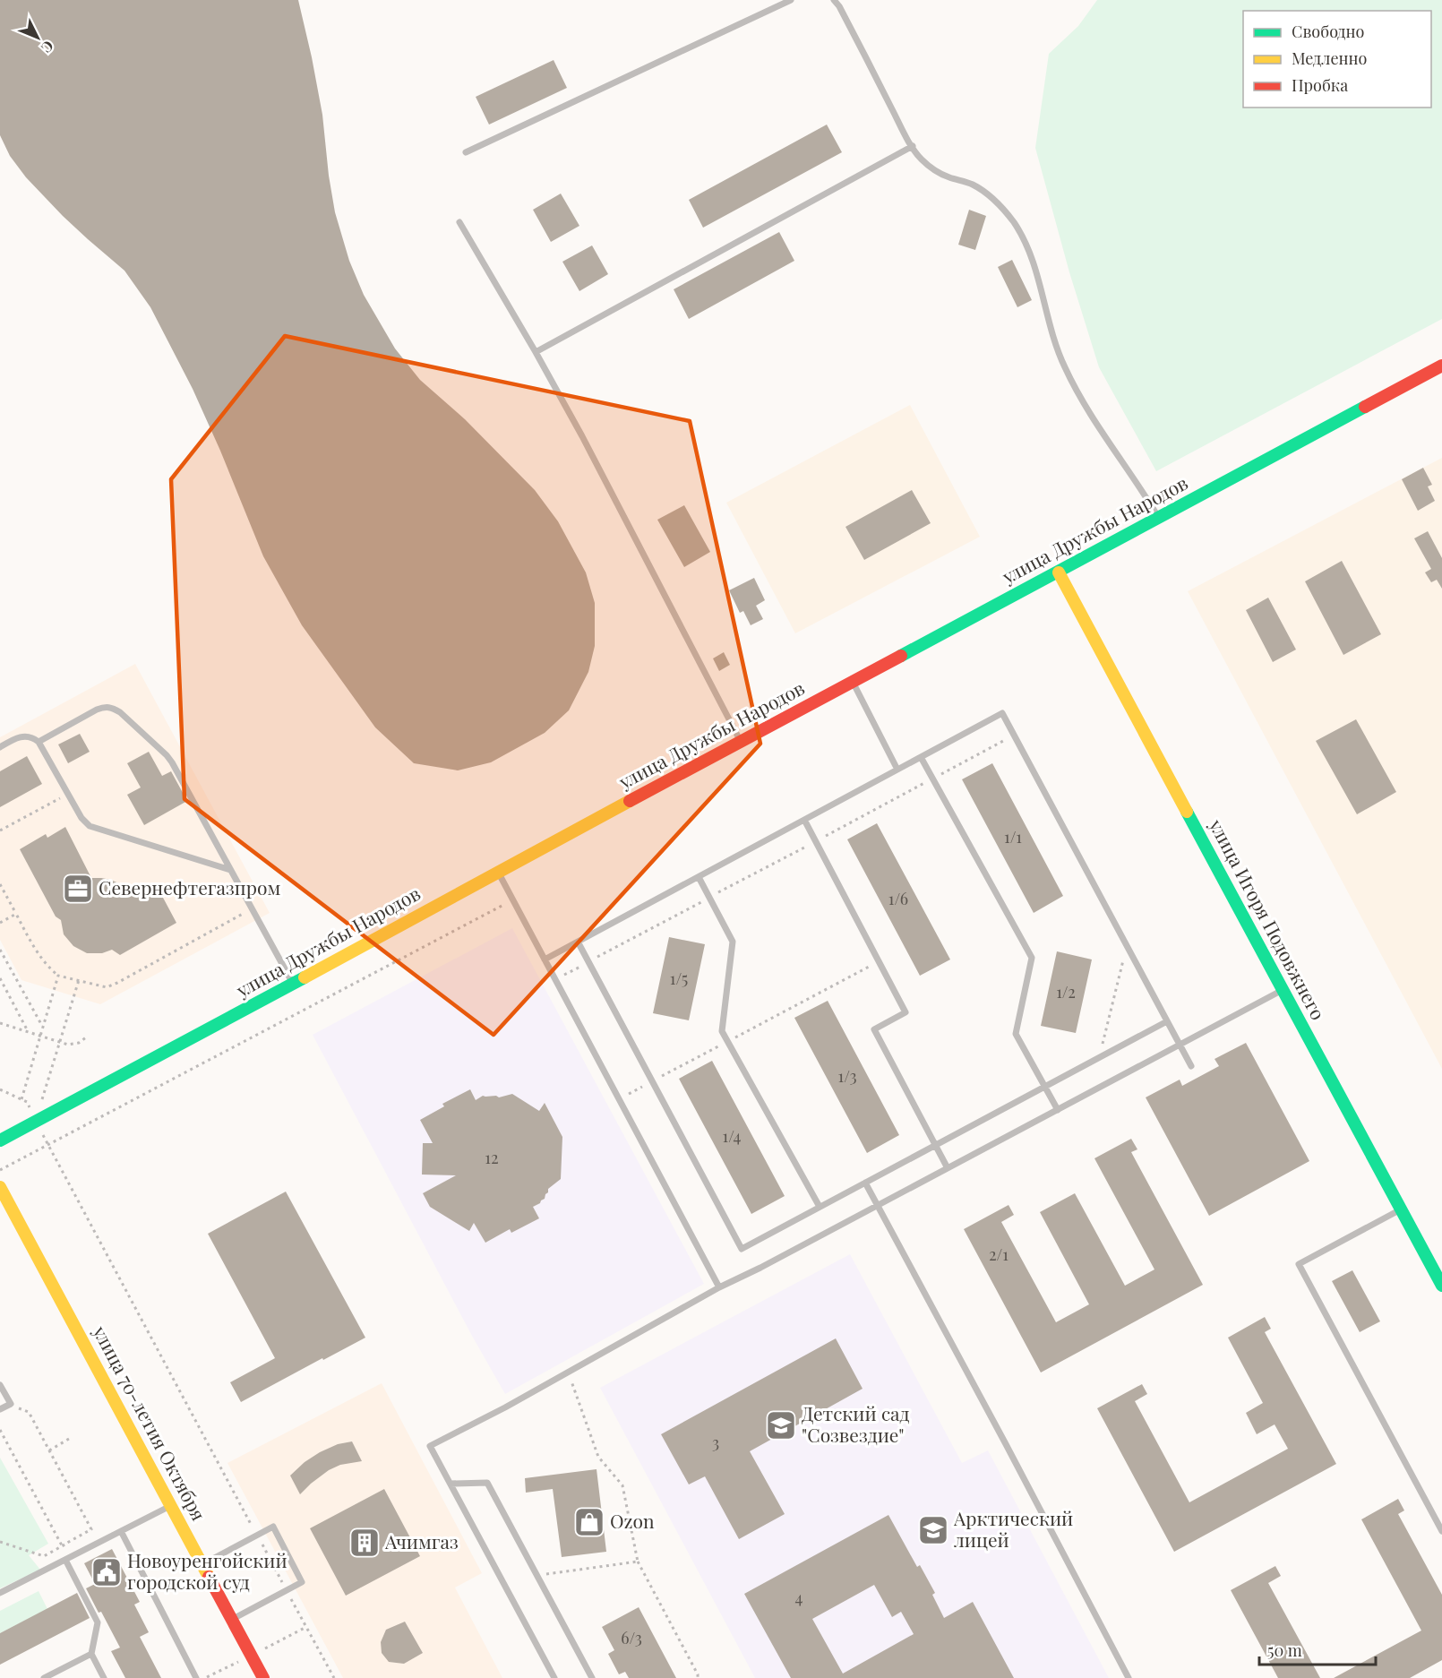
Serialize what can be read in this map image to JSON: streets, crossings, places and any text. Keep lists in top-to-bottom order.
{
  "streets": {
    "street": ["улица Дружбы Народов", "улица Игоря Подовжнего", "улица 70-летия Октября"]
  },
  "crossings": [
    ["улица Дружбы Народов", "улица Игоря Подовжнего"]
  ],
  "places": {
    "office": ["Севернефтегазпром"],
    "school or university": ["Детский сад \"Созвездие\"", "Арктический лицей"],
    "shop": ["Ozon"],
    "building": ["Ачимгаз"],
    "public building": ["Новоуренгойский городской суд"]
  },
  "house_numbers": [
    "1/1",
    "1/6",
    "1/5",
    "1/2",
    "1/3",
    "1/4",
    "12",
    "2/1",
    "3",
    "4",
    "6/3"
  ],
  "legend": ["Свободно", "Медленно", "Пробка"],
  "scale_bar": "50 m",
  "north": "bottom right"
}
